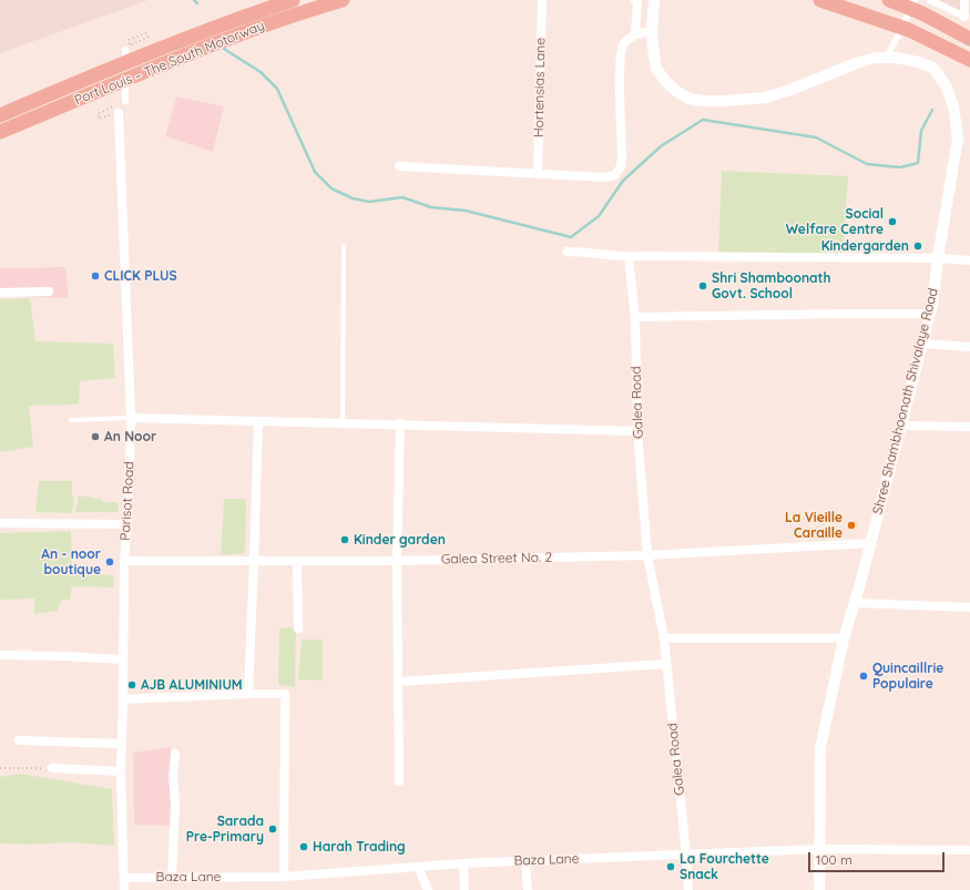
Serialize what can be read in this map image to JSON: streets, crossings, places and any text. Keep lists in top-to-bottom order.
{
  "streets": {
    "highway": ["Port Louis – The South Motorway"],
    "street": [
      "Hortensias Lane",
      "Shree Shambhoonath Shivalaye Road",
      "Galea Road",
      "Parisot Road",
      "Galea Street No. 2",
      "Baza Lane"
    ]
  },
  "crossings": [
    ["Shree Shambhoonath Shivalaye Road", "Galea Street No. 2"],
    ["Shree Shambhoonath Shivalaye Road", "Baza Lane"],
    ["Galea Road", "Galea Street No. 2"],
    ["Galea Road", "Baza Lane"],
    ["Parisot Road", "Galea Street No. 2"],
    ["Parisot Road", "Baza Lane"]
  ],
  "places": [
    "Social Welfare Centre",
    "Kindergarden",
    "CLICK PLUS",
    "Shri Shamboonath Govt. School",
    "An Noor",
    "La Vieille Caraille",
    "Kinder garden",
    "An - noor boutique",
    "Quincaillrie Populaire",
    "AJB ALUMINIUM",
    "Sarada Pre-Primary",
    "Harah Trading",
    "La Fourchette Snack"
  ],
  "scale_bar": "100 m"
}
